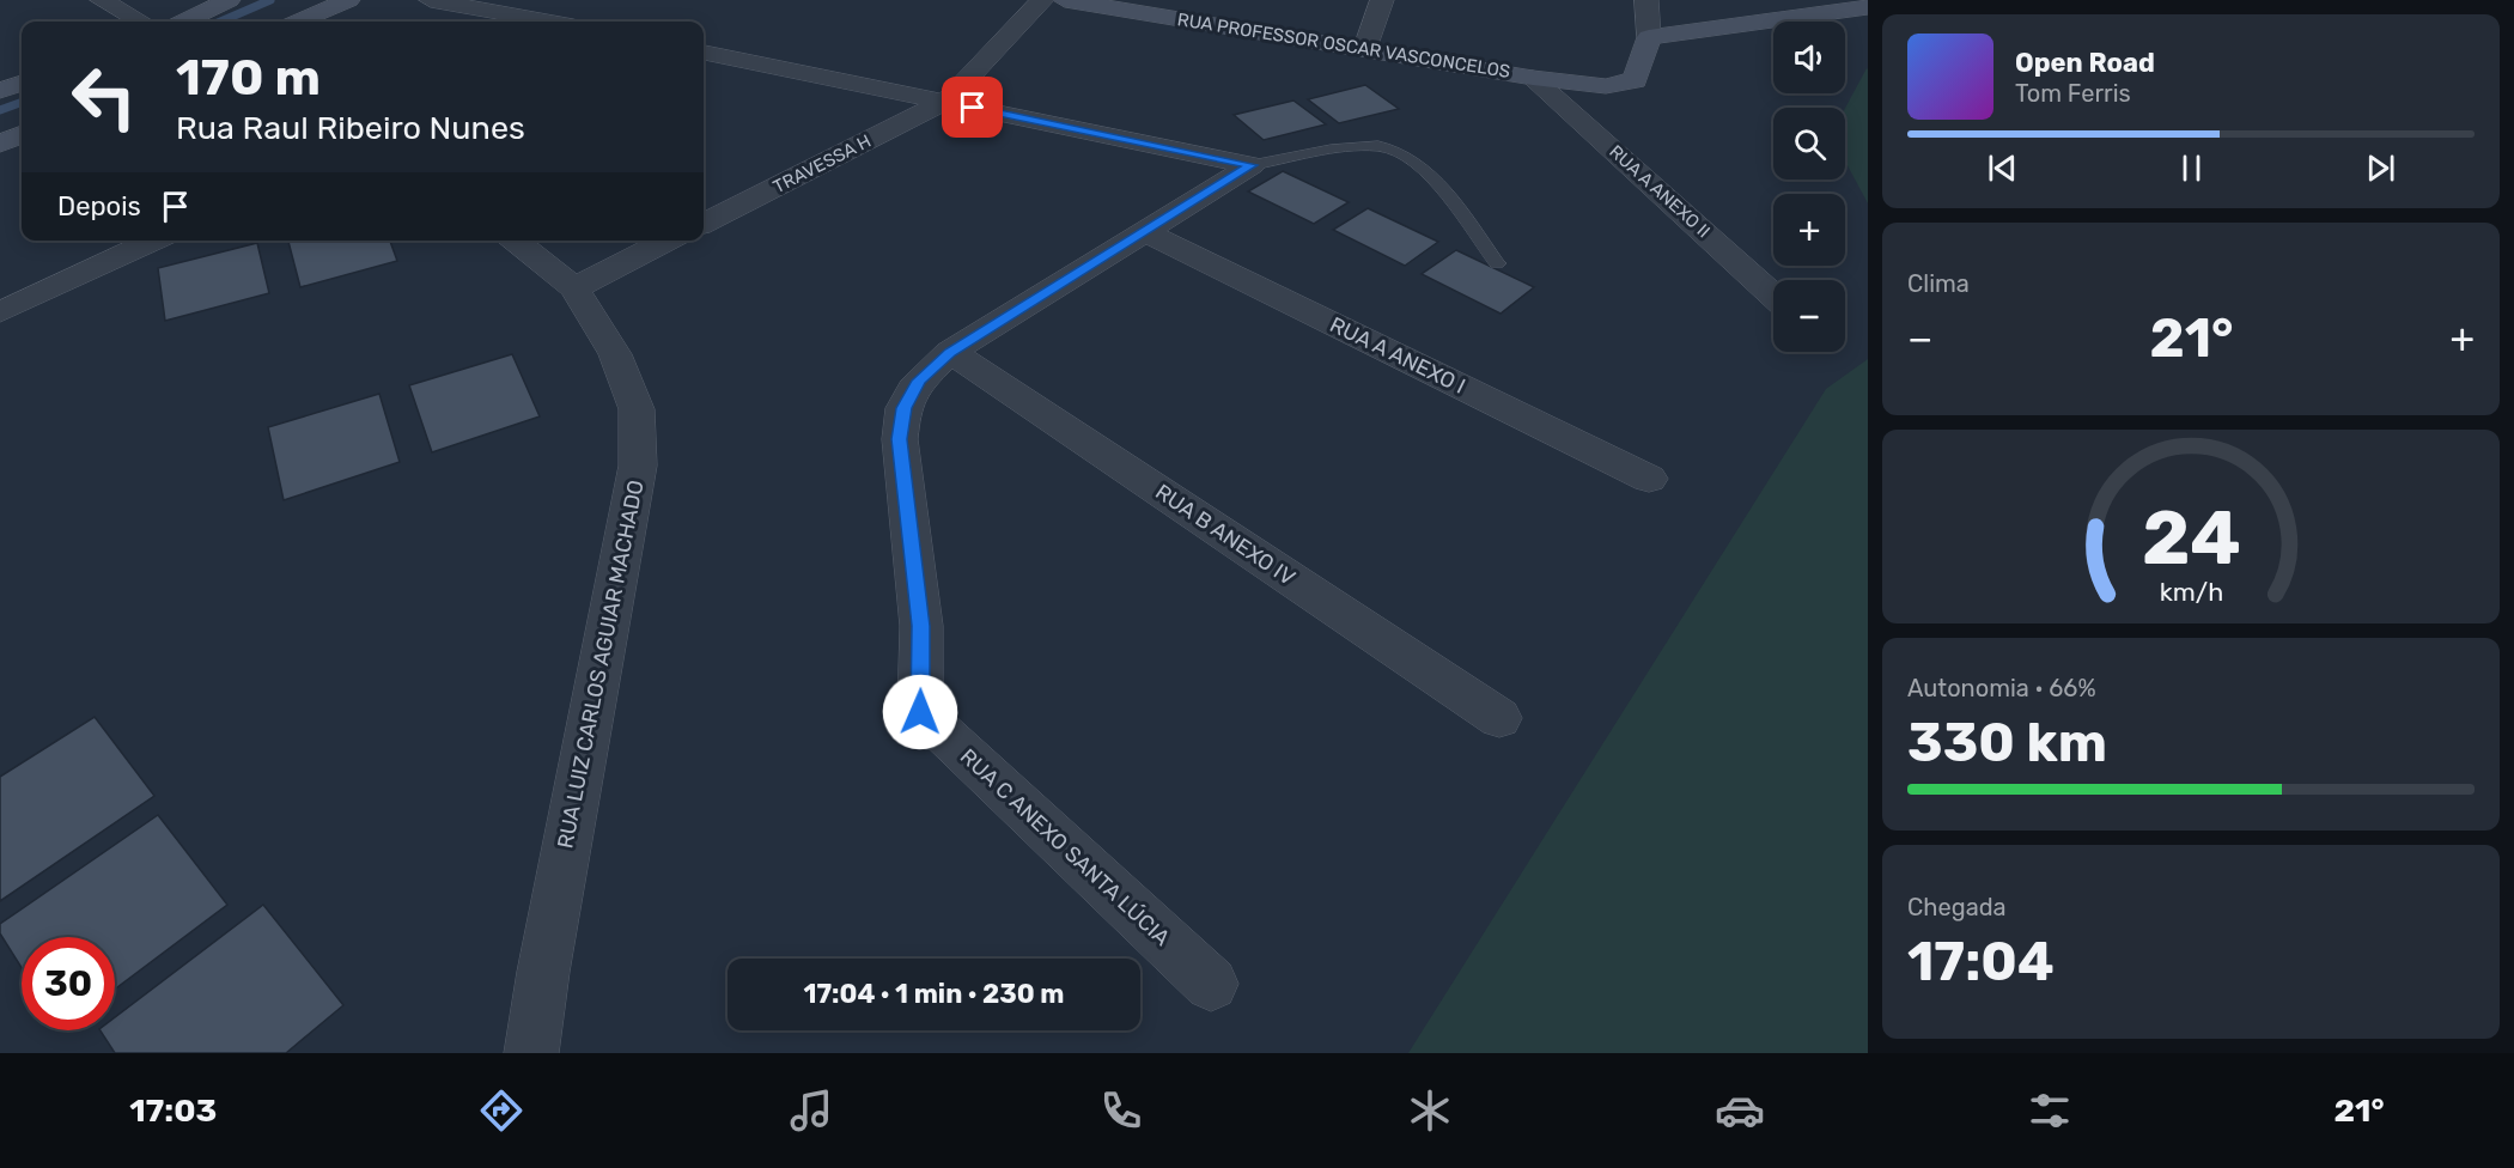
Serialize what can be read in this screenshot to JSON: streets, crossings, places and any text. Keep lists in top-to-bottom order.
{
  "streets": {
    "street": [
      "RUA PROFESSOR OSCAR VASCONCELOS",
      "TRAVESSA H",
      "RUA A ANEXO II",
      "RUA A ANEXO I",
      "RUA B ANEXO IV",
      "RUA LUIZ CARLOS AGUIAR MACHADO",
      "RUA C ANEXO SANTA LÚCIA"
    ]
  },
  "crossings": [
    ["RUA PROFESSOR OSCAR VASCONCELOS", "RUA A ANEXO II"],
    ["RUA A ANEXO I", "RUA C ANEXO SANTA LÚCIA"],
    ["RUA B ANEXO IV", "RUA C ANEXO SANTA LÚCIA"]
  ],
  "page": {
    "map_buttons": ["+", "−"],
    "turn": ["170 m", "Rua Raul Ribeiro Nunes"],
    "song": ["Open Road", "Tom Ferris"],
    "then": "Depois",
    "tile": [
      "Clima",
      ["Autonomia · 66%", "330 km"],
      ["Chegada", "17:04"]
    ],
    "heat": ["−", "21°", "+"],
    "limit": "30",
    "trip": "17:04 · 1 min · 230 m",
    "tabs": ["17:03", "21°"],
    "gauge": ["24", "km/h"]
  }
}
